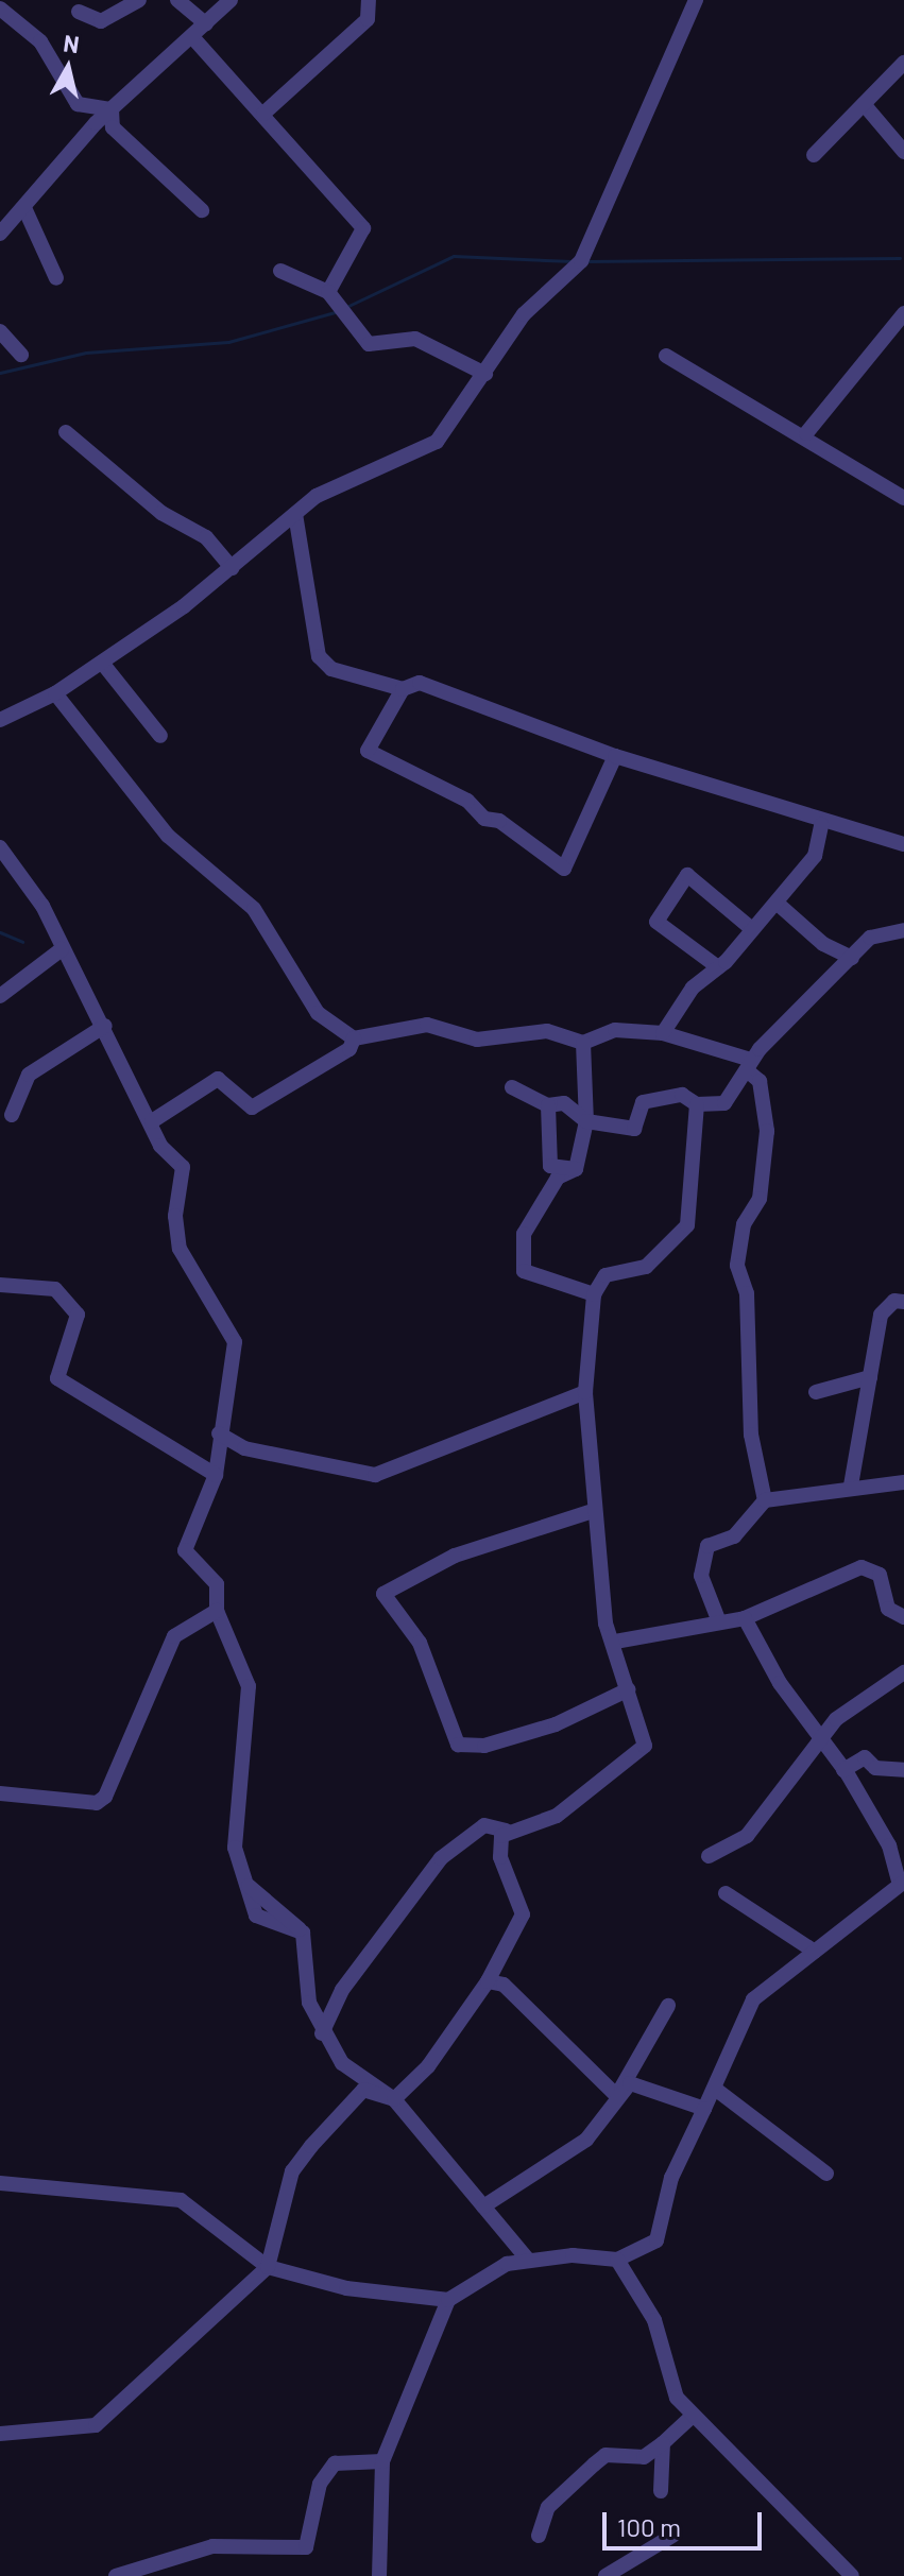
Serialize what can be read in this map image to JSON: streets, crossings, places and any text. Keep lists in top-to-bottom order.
{
  "scale_bar": "100 m",
  "north": "top"
}
